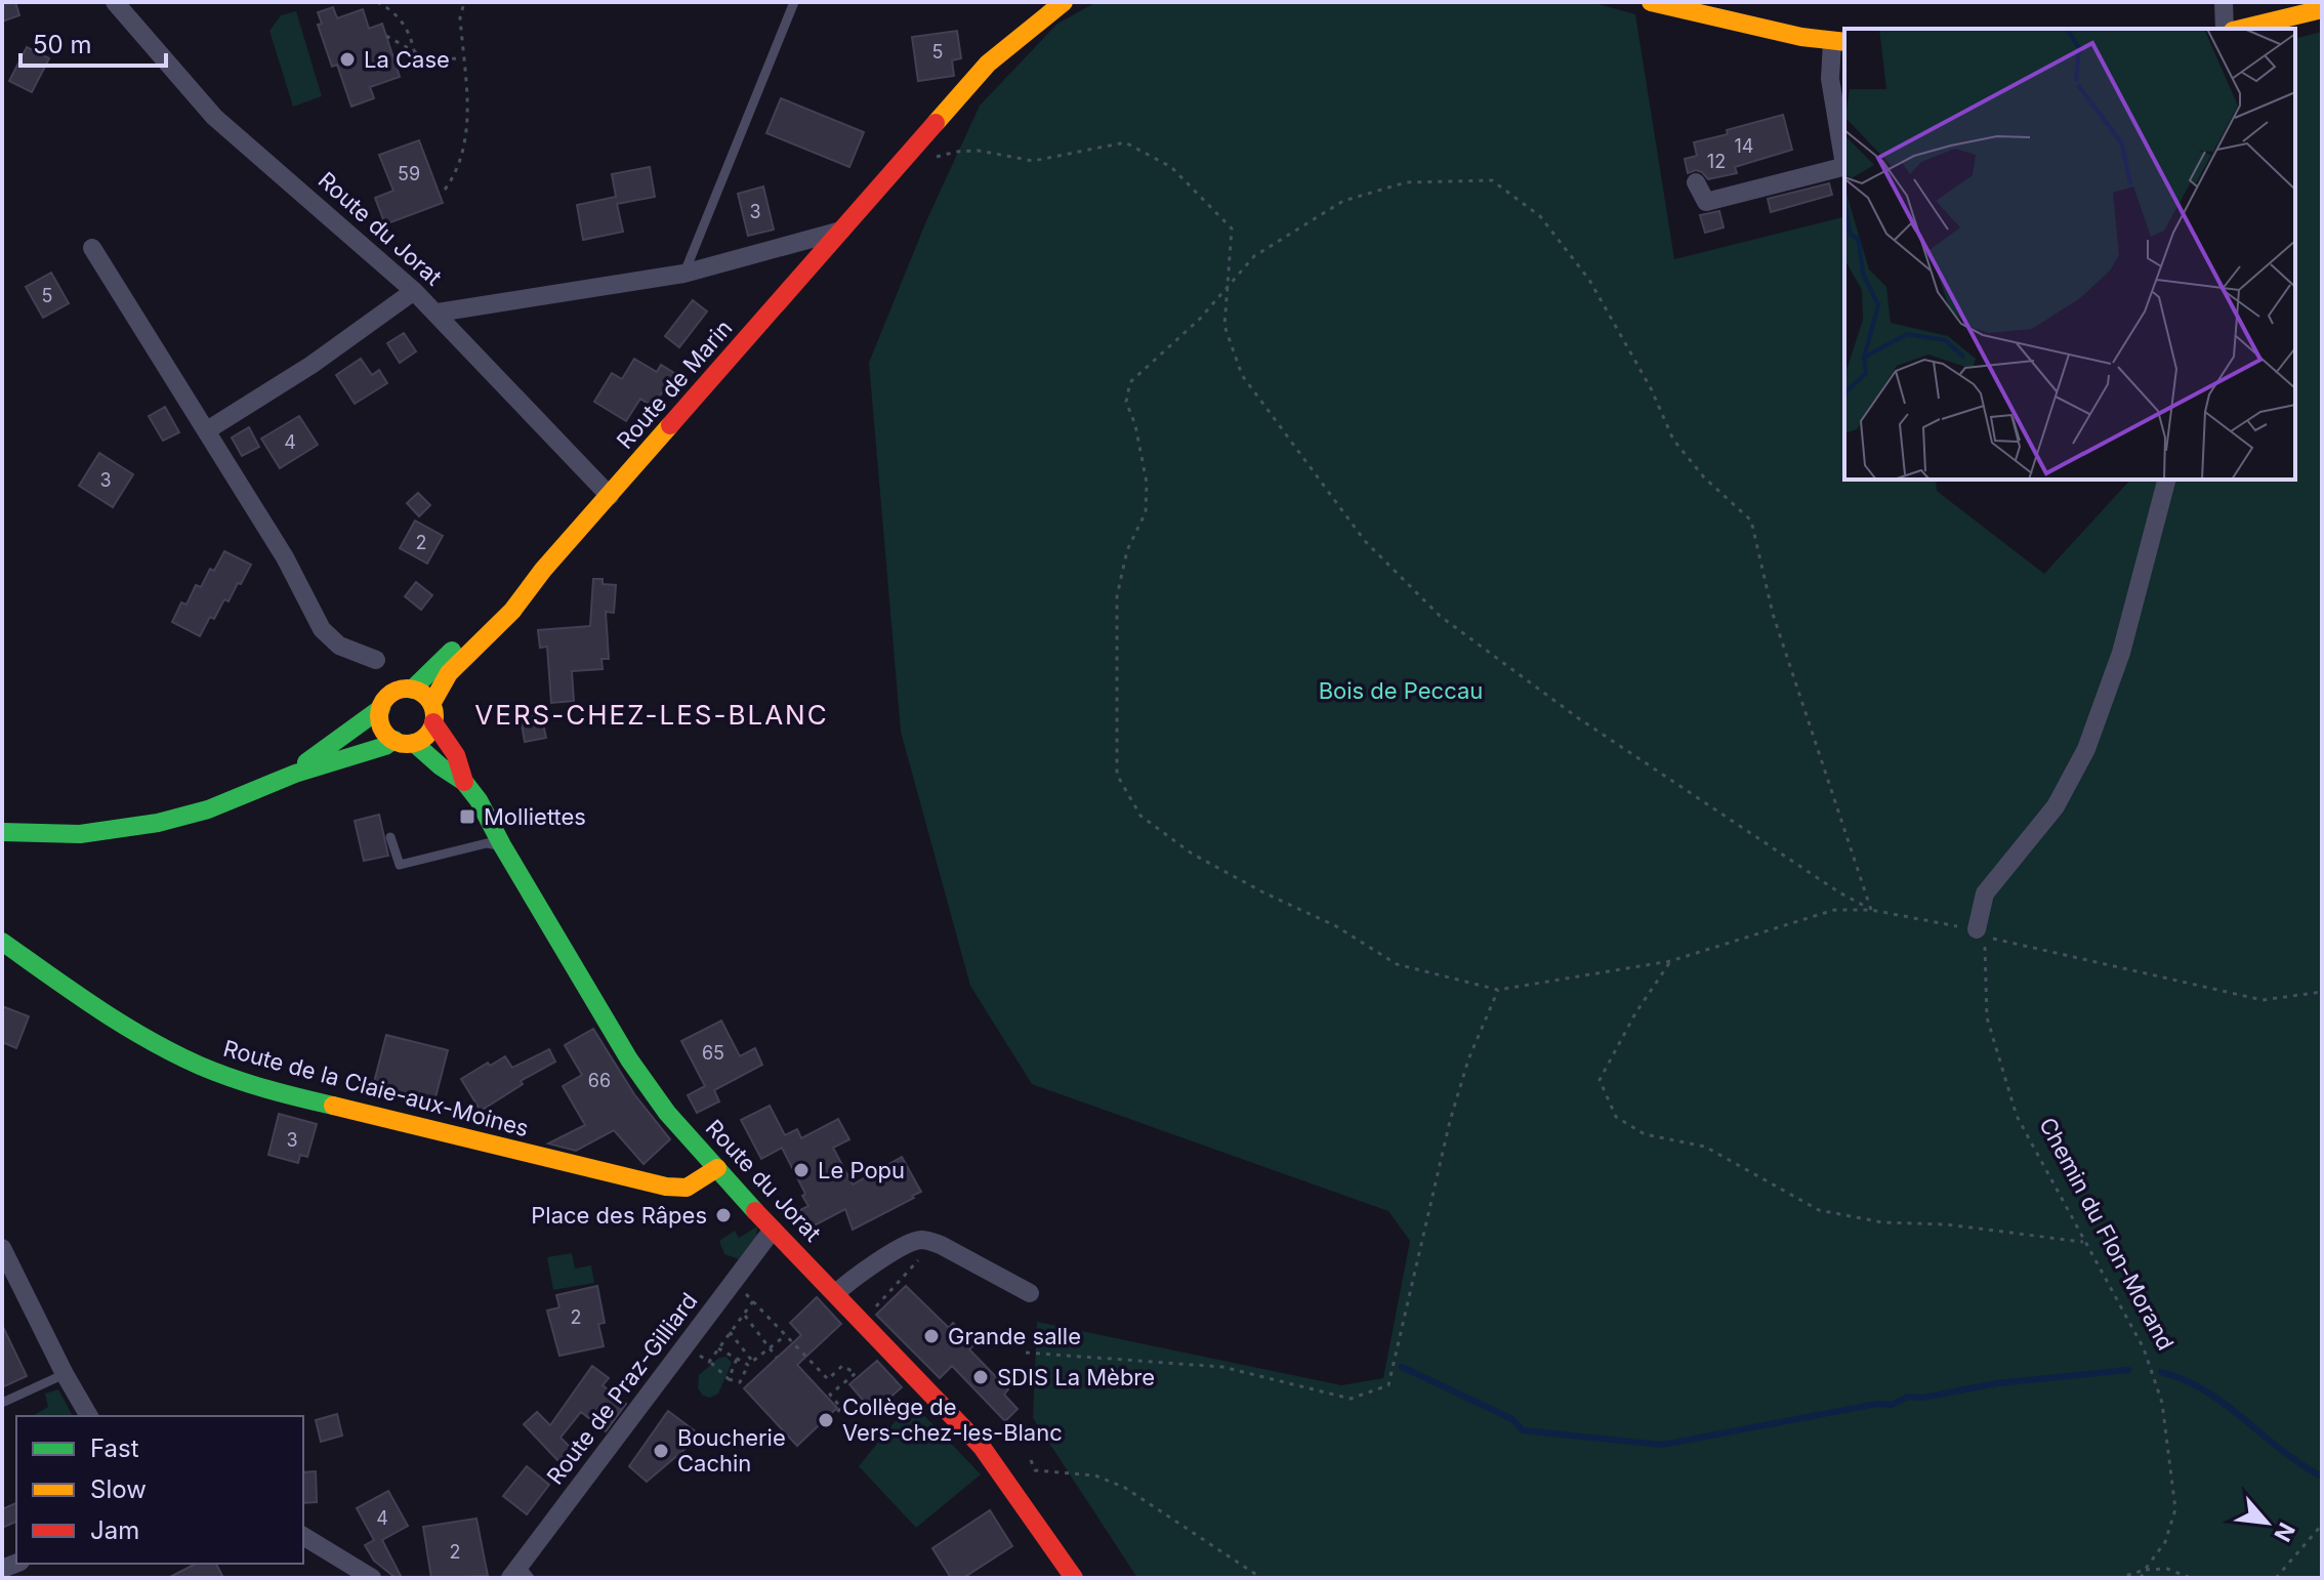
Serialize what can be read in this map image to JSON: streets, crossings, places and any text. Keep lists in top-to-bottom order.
{
  "streets": {
    "main road": ["Route du Jorat", "Route de Marin", "Route de la Claie-aux-Moines"],
    "street": ["Route de Praz-Gilliard"],
    "path": ["Chemin du Flon-Morand"]
  },
  "crossings": [
    ["Route du Jorat", "Route de Marin"],
    ["Route du Jorat", "Route de la Claie-aux-Moines"],
    ["Route du Jorat", "Route de Praz-Gilliard"]
  ],
  "districts": ["VERS-CHEZ-LES-BLANC"],
  "parks": ["Bois de Peccau"],
  "places": {
    "other": [
      "La Case",
      "Le Popu",
      "Place des Râpes",
      "Grande salle",
      "SDIS La Mèbre",
      "Collège de Vers-chez-les-Blanc",
      "Boucherie Cachin"
    ],
    "transit": ["Molliettes"]
  },
  "house_numbers": [
    "5",
    "14",
    "12",
    "59",
    "3",
    "5",
    "4",
    "3",
    "2",
    "65",
    "66",
    "3",
    "2",
    "4",
    "2"
  ],
  "legend": ["Fast", "Slow", "Jam"],
  "scale_bar": "50 m",
  "north": "bottom right"
}
